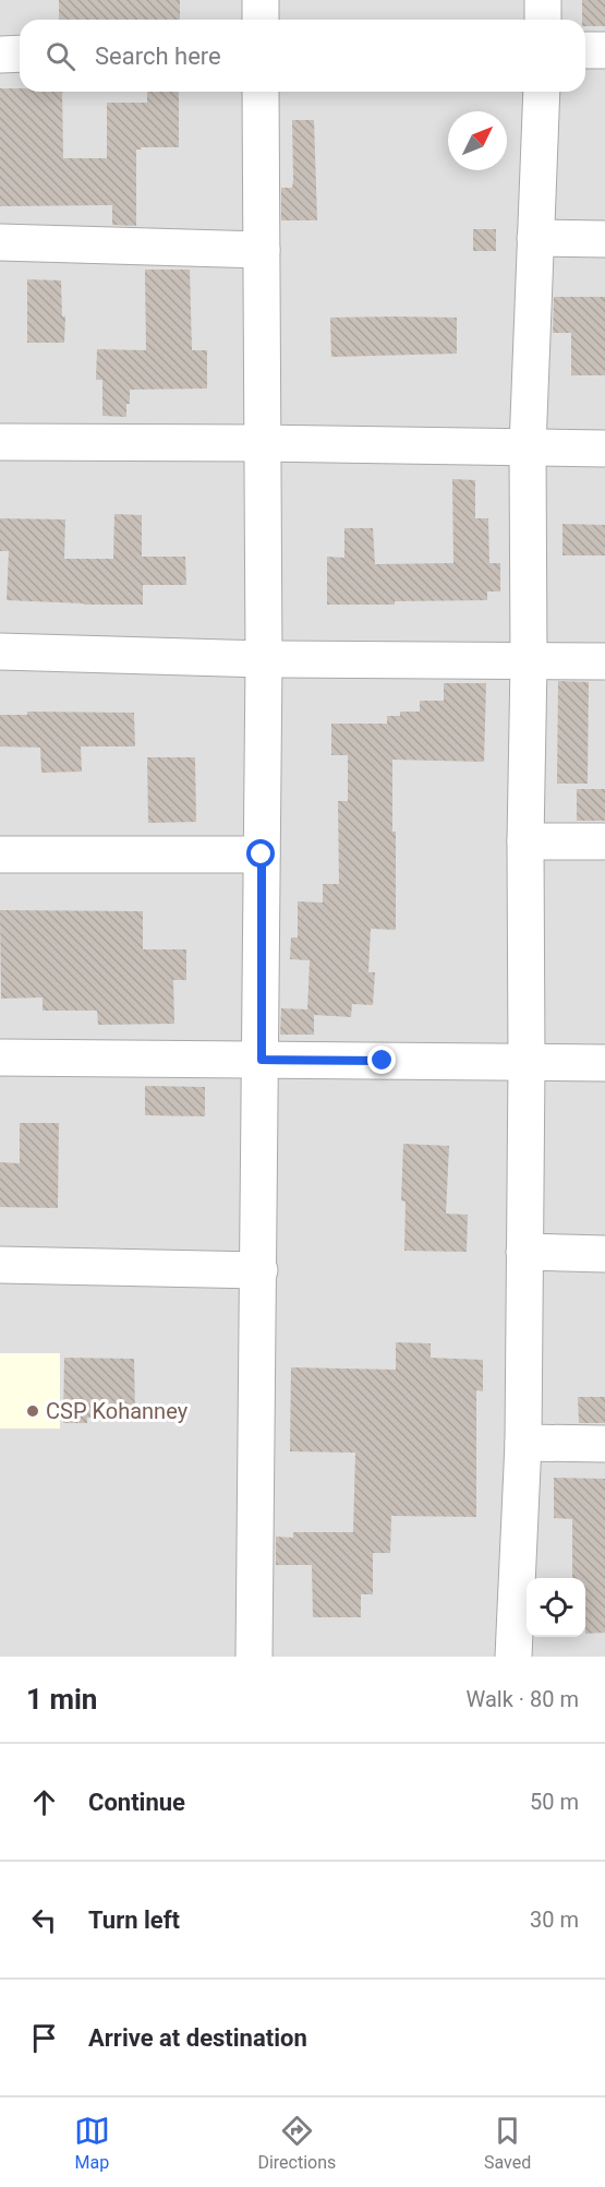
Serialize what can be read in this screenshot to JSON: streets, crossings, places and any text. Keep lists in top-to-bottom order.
{
  "places": ["CSP Kohanney"],
  "north": "top right",
  "page": {
    "search": "Search here",
    "heading": ["1 min", "Walk · 80 m"],
    "list": [
      ["Continue", "50 m"],
      ["Turn left", "30 m"],
      "Arrive at destination"
    ],
    "nav": ["Map", "Directions", "Saved"]
  }
}
